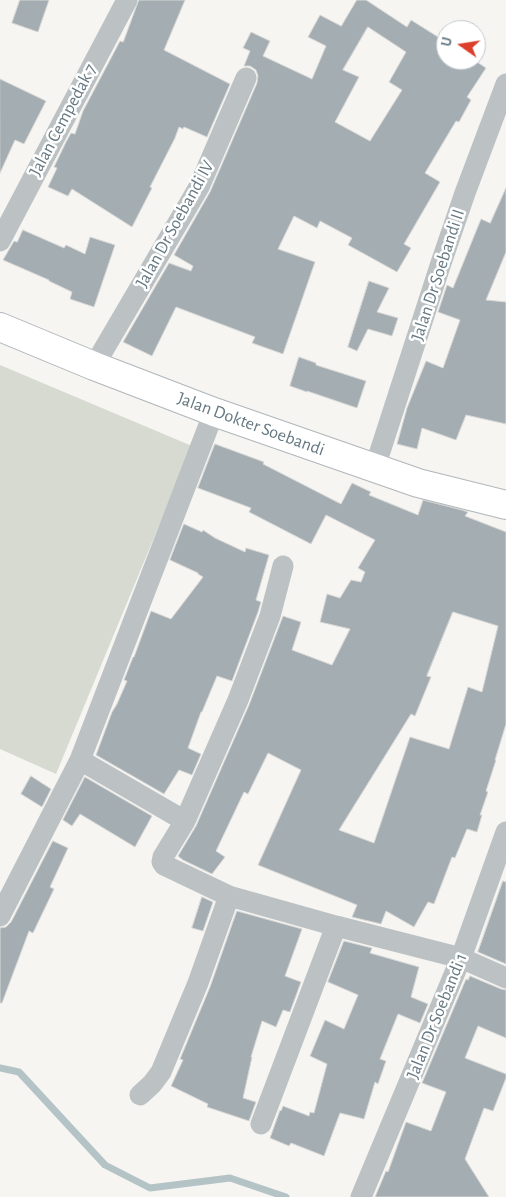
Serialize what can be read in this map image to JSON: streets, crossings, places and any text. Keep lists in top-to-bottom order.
{
  "streets": {
    "main road": ["Jalan Dokter Soebandi"],
    "street": [
      "Jalan Cempedak 7",
      "Jalan Dr Soebandi IV",
      "Jalan Dr Soebandi II",
      "Jalan Dr Soebandi 1"
    ]
  },
  "crossings": [
    ["Jalan Dr Soebandi IV", "Jalan Dokter Soebandi"],
    ["Jalan Dr Soebandi II", "Jalan Dokter Soebandi"]
  ],
  "north": "left"
}
